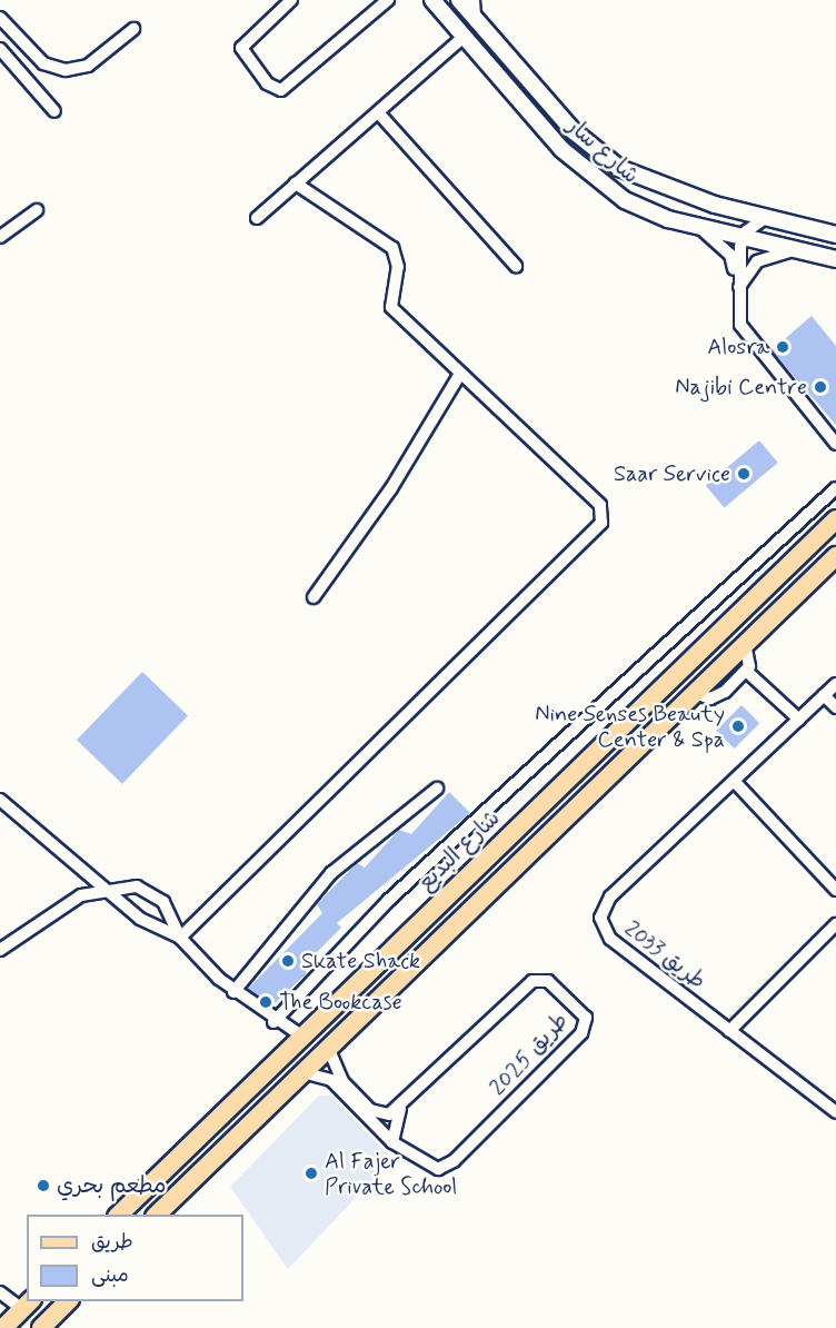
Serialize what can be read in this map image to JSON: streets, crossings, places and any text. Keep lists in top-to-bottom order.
{
  "streets": {
    "main road": ["شارع البديع"],
    "street": ["شارع سار", "طريق 2033", "طريق 2025"]
  },
  "places": [
    "Alosra",
    "Najibi Centre",
    "Saar Service",
    "Nine Senses Beauty Center & Spa",
    "Skate Shack",
    "The Bookcase",
    "Al Fajer Private School",
    "مطعم بحري"
  ],
  "legend": ["طريق", "مبنى"]
}
